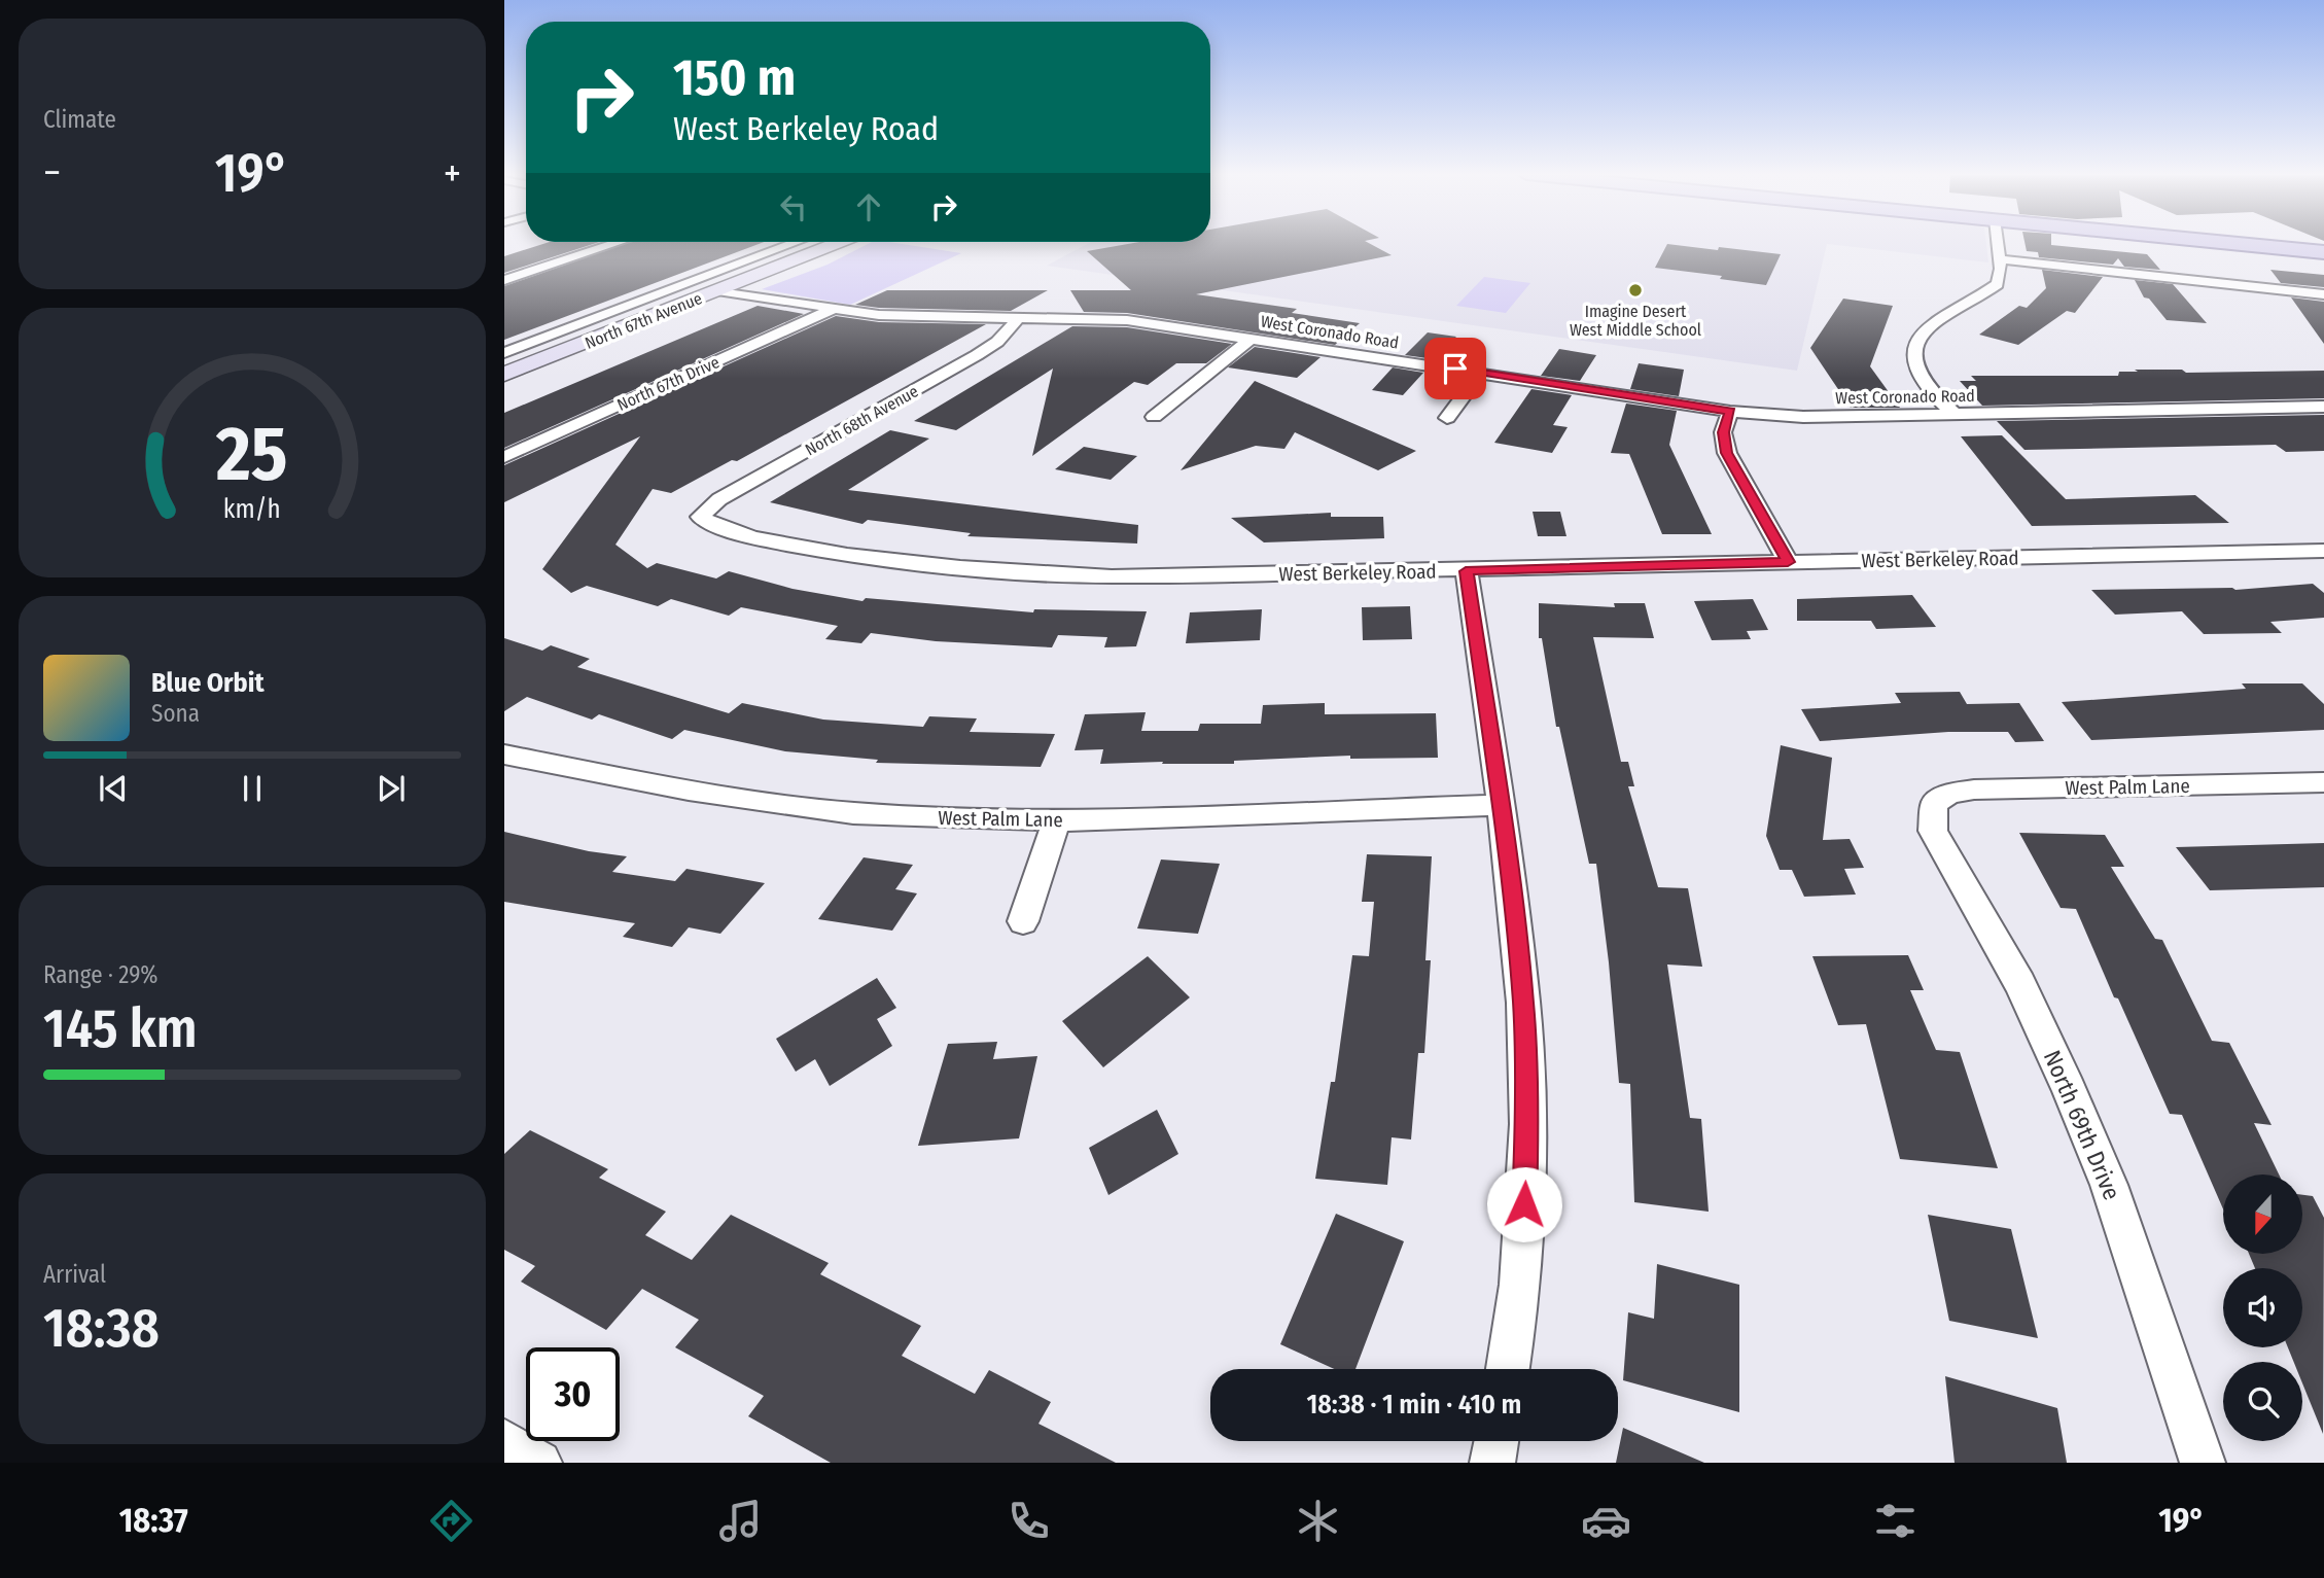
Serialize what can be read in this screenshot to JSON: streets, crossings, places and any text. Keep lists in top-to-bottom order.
{
  "streets": {
    "main road": ["North 67th Avenue"],
    "street": [
      "West Coronado Road",
      "North 67th Drive",
      "North 68th Avenue",
      "West Berkeley Road",
      "West Palm Lane",
      "North 69th Drive"
    ]
  },
  "crossings": [
    ["North 67th Avenue", "West Coronado Road"],
    ["West Coronado Road", "North 67th Drive"],
    ["West Coronado Road", "North 68th Avenue"],
    ["North 68th Avenue", "West Berkeley Road"],
    ["West Palm Lane", "North 69th Drive"]
  ],
  "places": ["Imagine Desert West Middle School"],
  "north": "bottom",
  "page": {
    "tile": [
      "Climate",
      ["Range · 29%", "145 km"],
      ["Arrival", "18:38"]
    ],
    "turn": ["150 m", "West Berkeley Road"],
    "heat": ["−", "19°", "+"],
    "song": ["Blue Orbit", "Sona"],
    "limit": "30",
    "trip": "18:38 · 1 min · 410 m",
    "tabs": ["18:37", "19°"],
    "gauge": ["25", "km/h"]
  }
}
